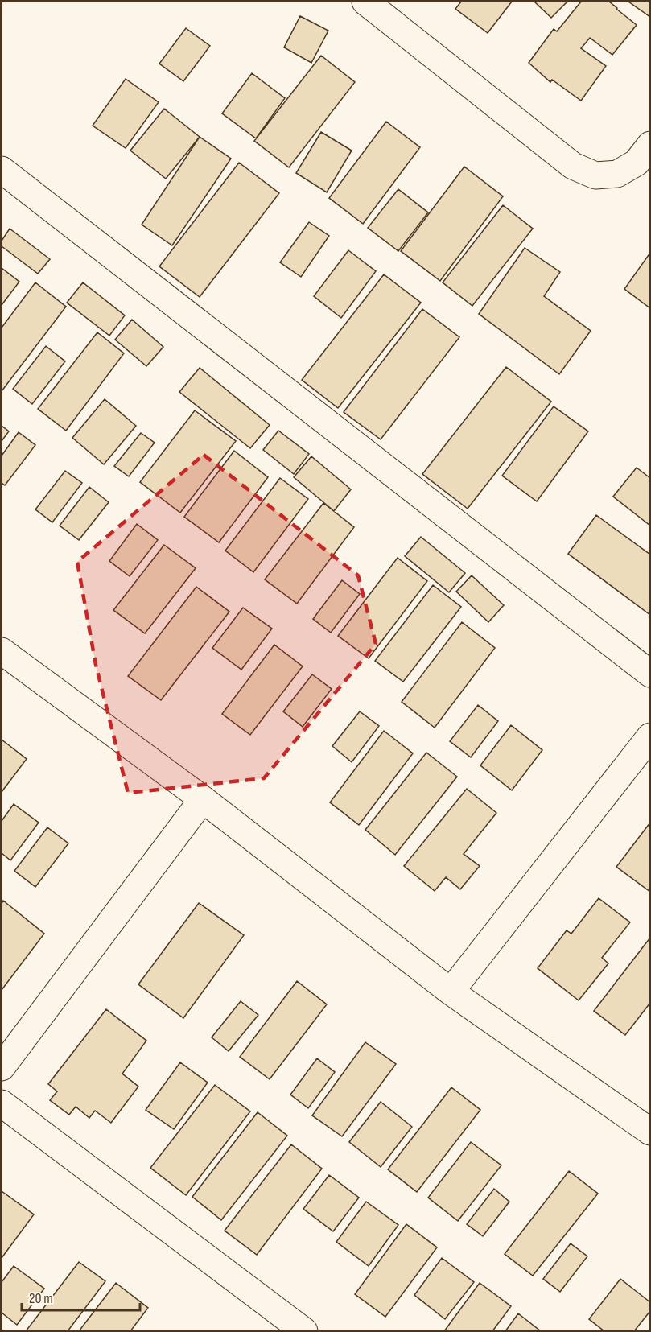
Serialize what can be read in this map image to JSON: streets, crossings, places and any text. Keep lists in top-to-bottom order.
{
  "scale_bar": "20 m"
}
